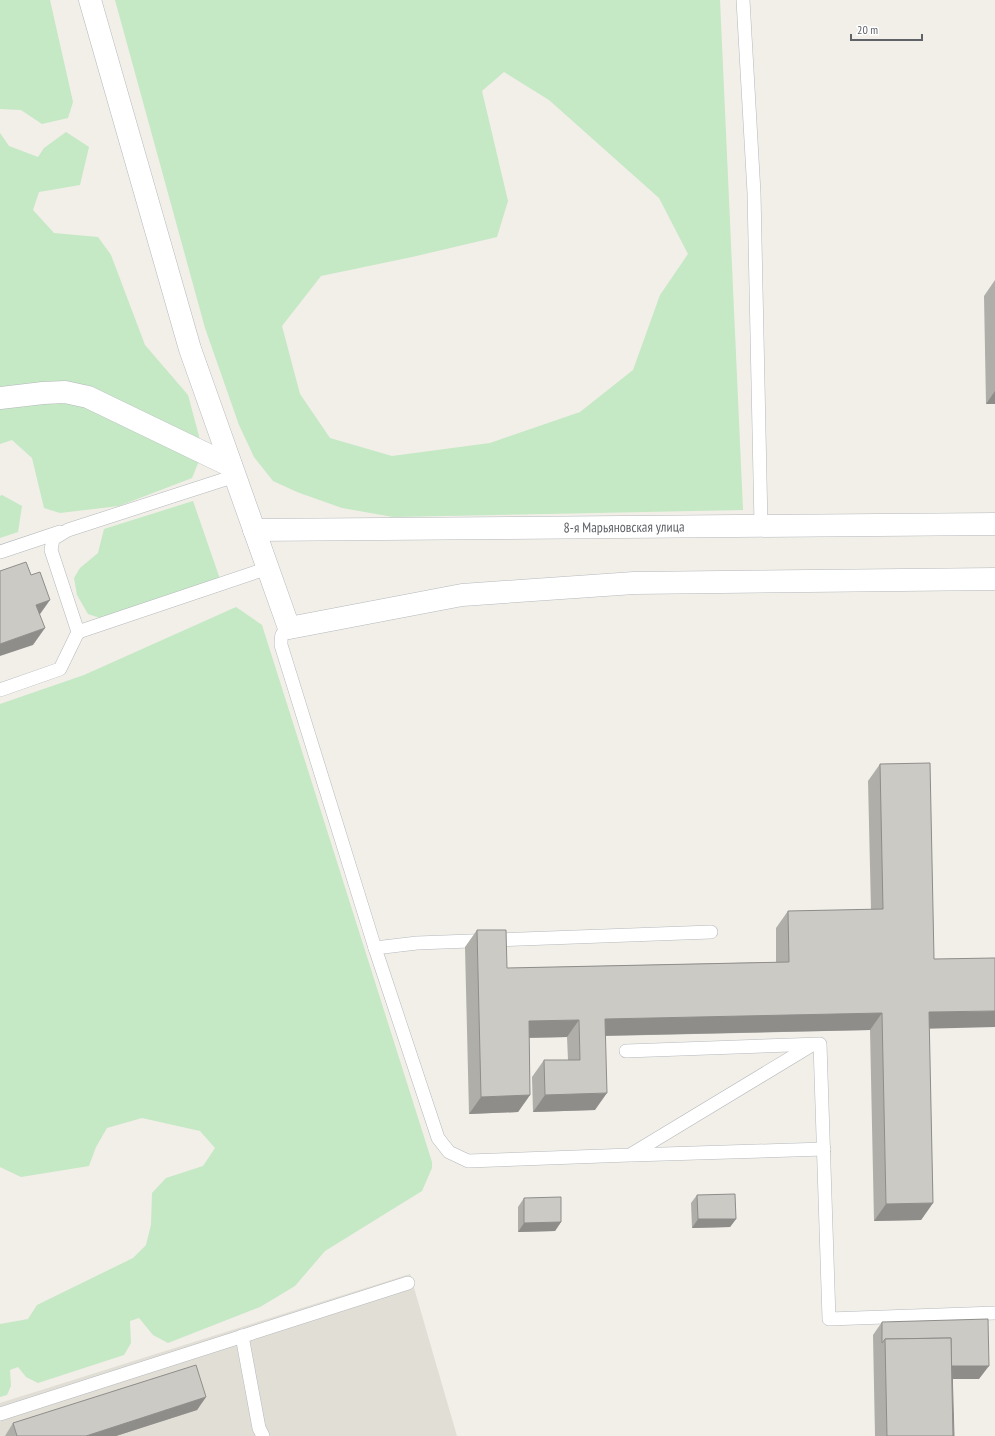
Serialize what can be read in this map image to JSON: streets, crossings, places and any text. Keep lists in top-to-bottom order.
{
  "streets": {
    "street": ["8-я Марьяновская улица"]
  },
  "scale_bar": "20 m"
}
